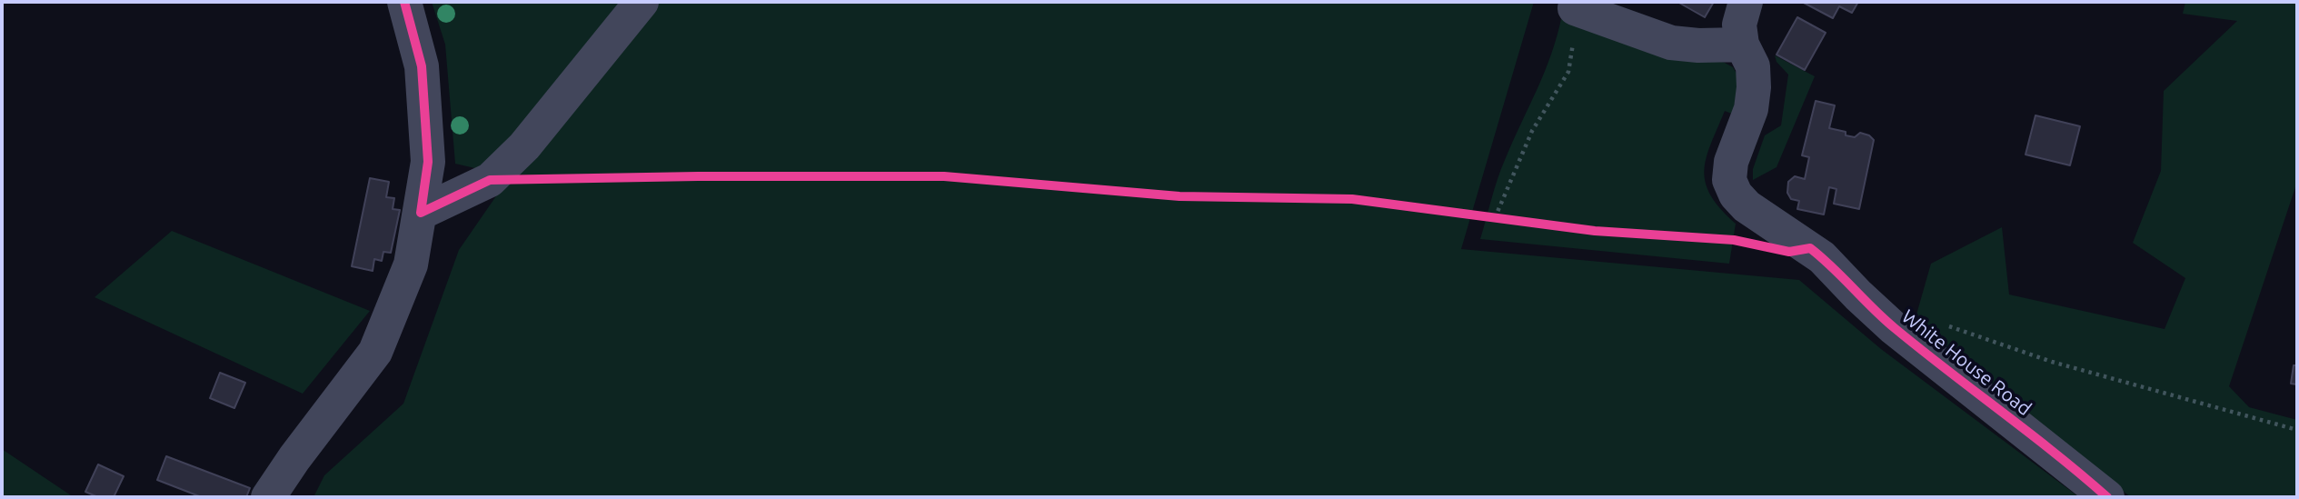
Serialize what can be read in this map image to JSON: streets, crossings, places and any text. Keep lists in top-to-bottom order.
{
  "streets": {
    "street": ["White House Road"]
  }
}
